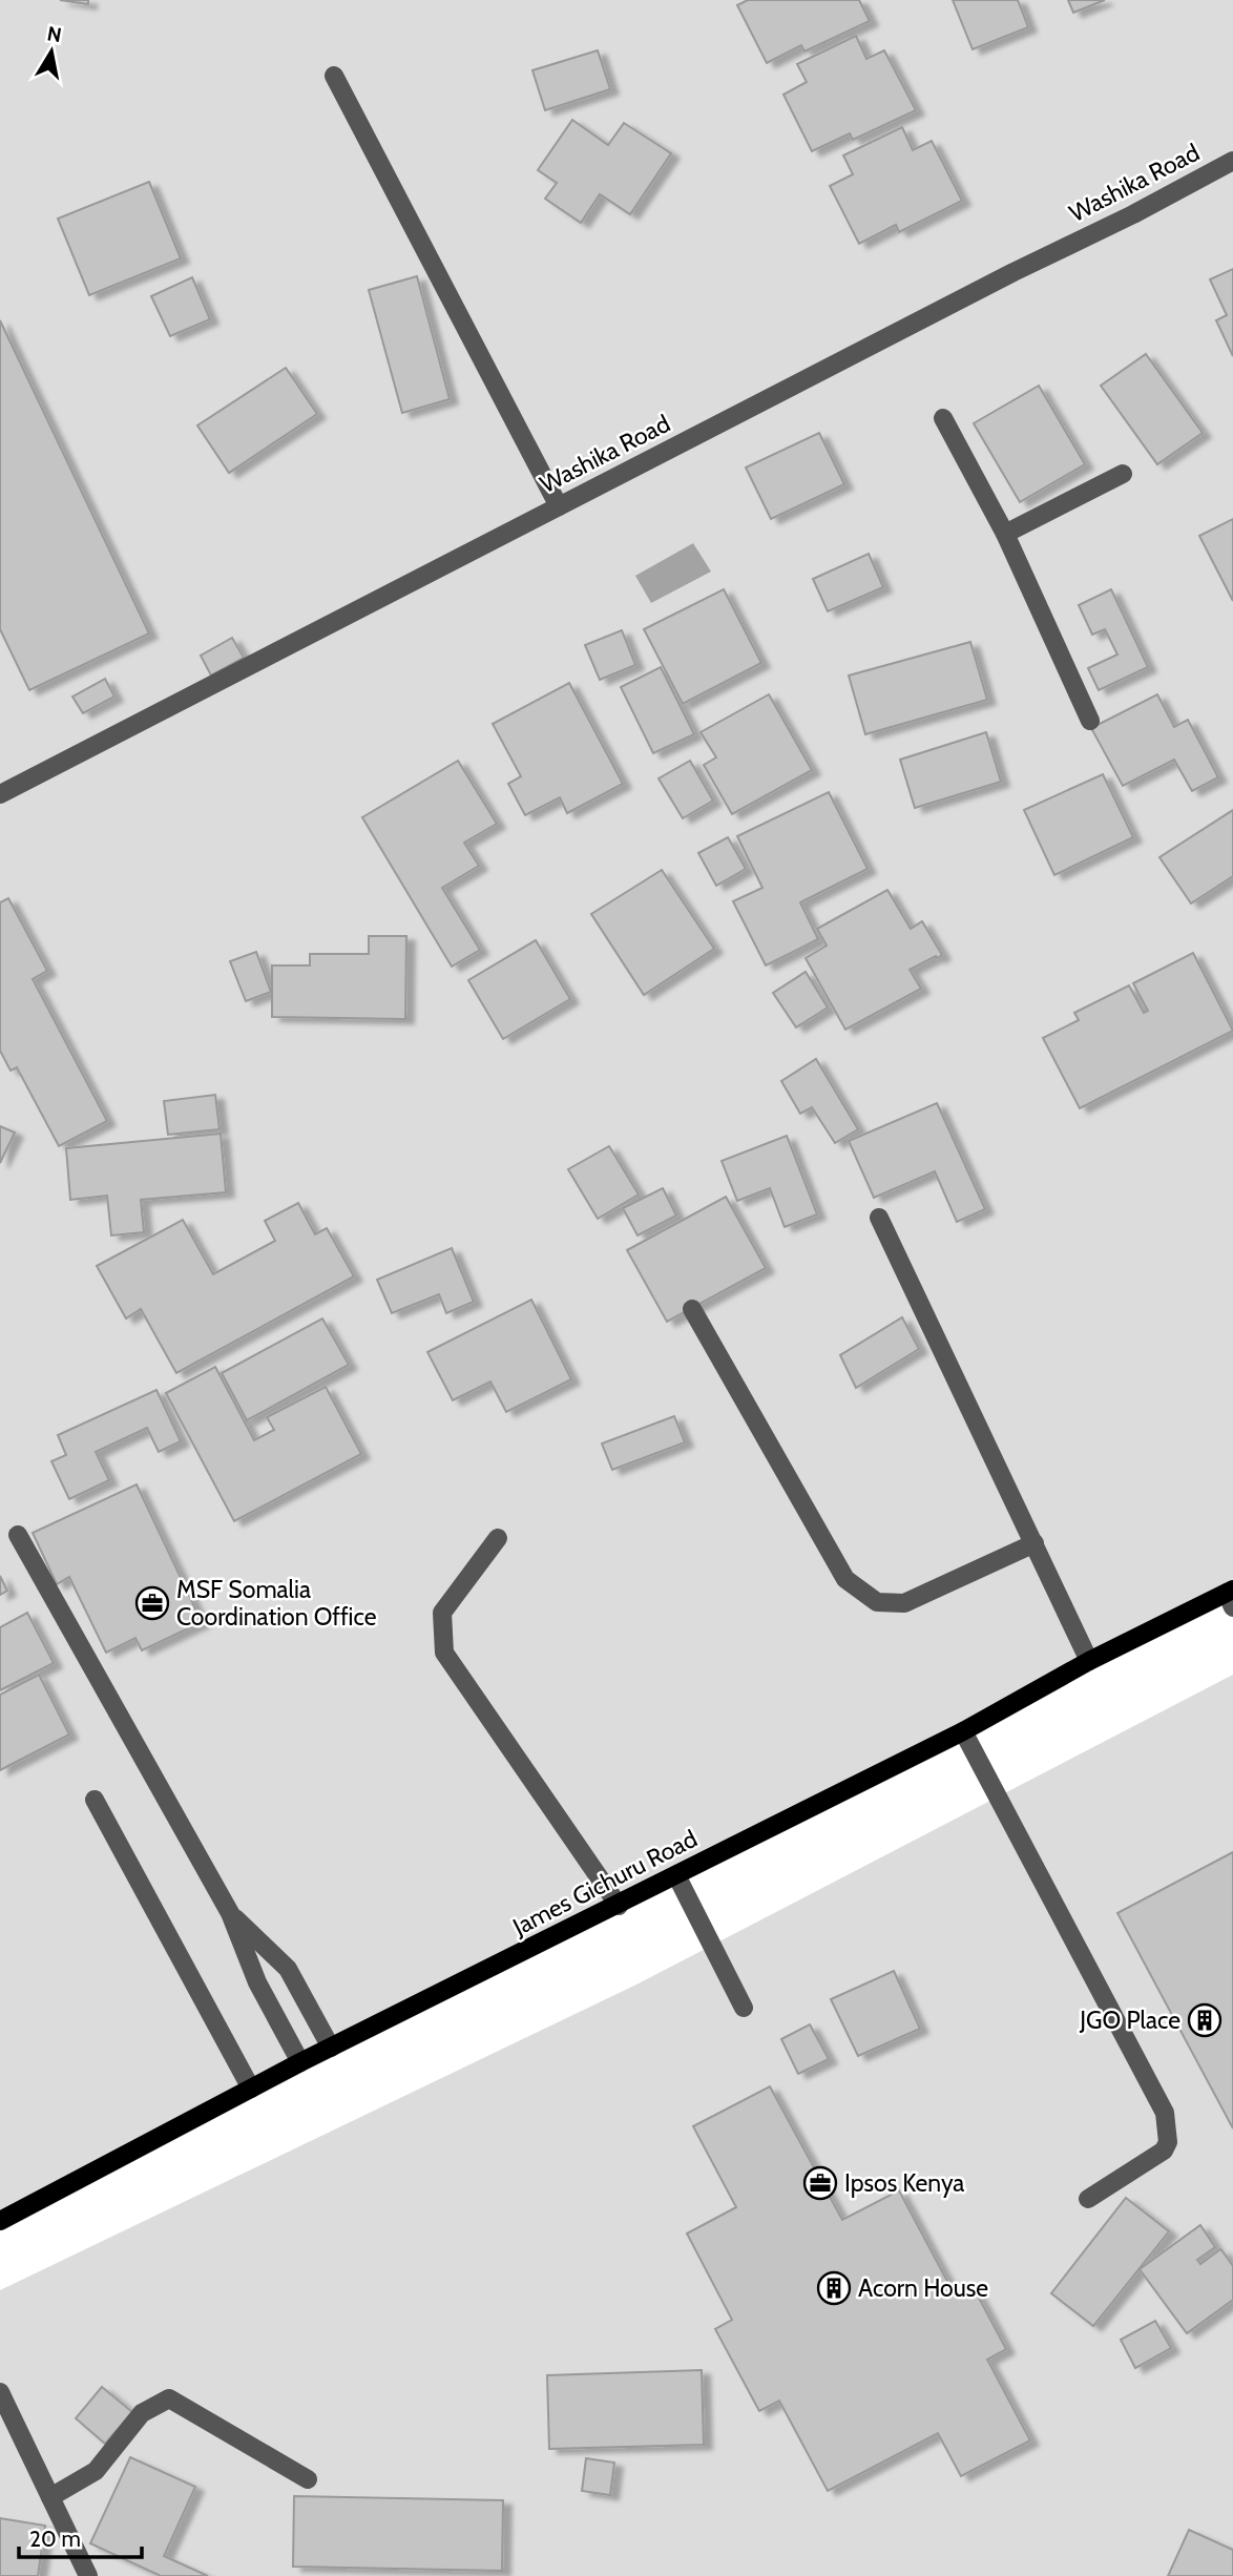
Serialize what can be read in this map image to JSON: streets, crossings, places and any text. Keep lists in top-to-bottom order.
{
  "streets": {
    "main road": ["James Gichuru Road"],
    "street": ["Washika Road"]
  },
  "places": {
    "office": ["MSF Somalia Coordination Office", "Ipsos Kenya"],
    "building": ["JGO Place", "Acorn House"]
  },
  "scale_bar": "20 m",
  "north": "top"
}
